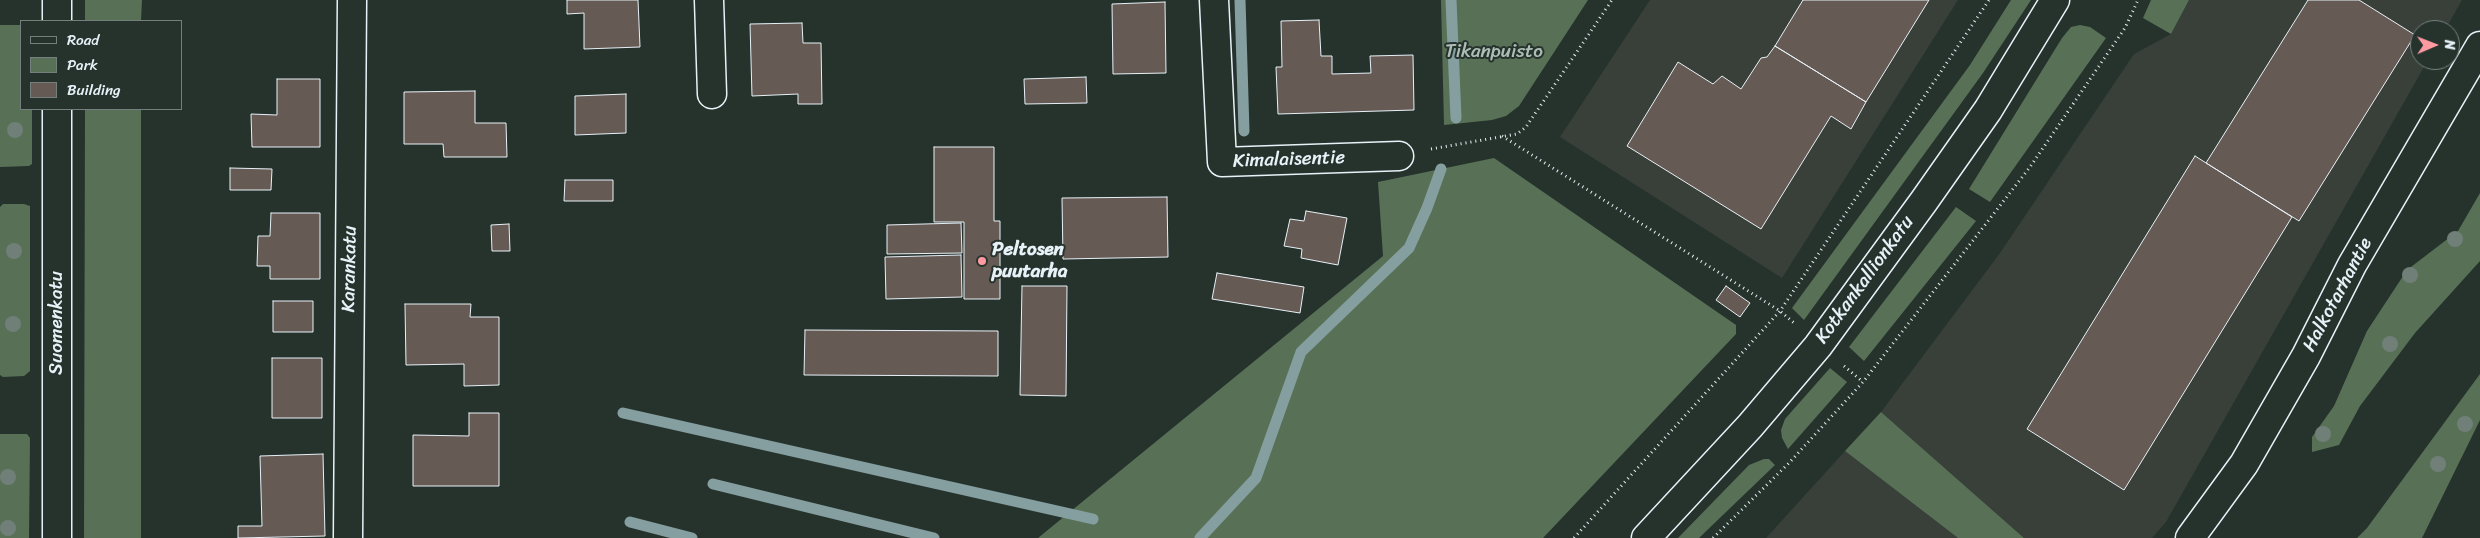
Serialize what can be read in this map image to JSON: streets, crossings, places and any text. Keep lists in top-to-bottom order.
{
  "streets": {
    "street": [
      "Kimalaisentie",
      "Karankatu",
      "Kotkankallionkatu",
      "Halkotarhantie",
      "Suomenkatu"
    ]
  },
  "parks": ["Tikanpuisto"],
  "places": ["Peltosen puutarha"],
  "legend": ["Road", "Park", "Building"],
  "north": "right"
}
